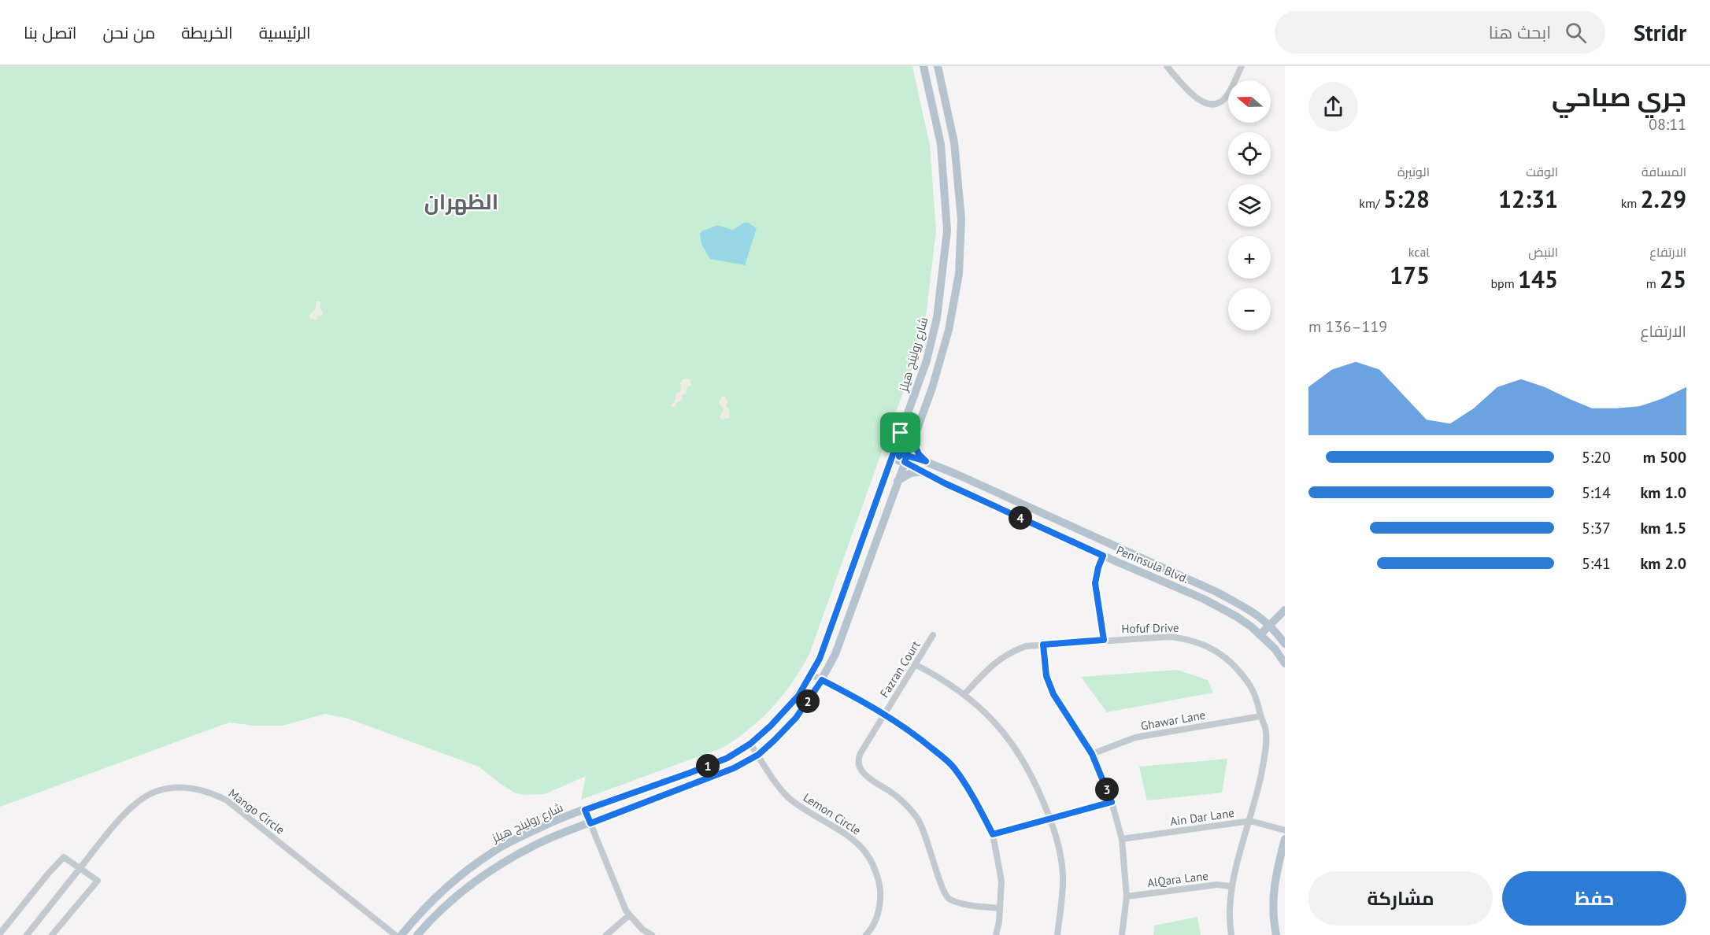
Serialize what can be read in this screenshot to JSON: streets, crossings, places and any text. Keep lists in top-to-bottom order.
{
  "streets": {
    "main road": ["شارع رولينج هيلز", "Peninsula Blvd."],
    "street": [
      "Hofuf Drive",
      "Fazran Court",
      "Ghawar Lane",
      "Mango Circle",
      "Lemon Circle",
      "Ain Dar Lane",
      "AlQara Lane"
    ]
  },
  "crossings": [
    ["شارع رولينج هيلز", "Peninsula Blvd."],
    ["شارع رولينج هيلز", "Lemon Circle"],
    ["Hofuf Drive", "Ghawar Lane"],
    ["Hofuf Drive", "Ain Dar Lane"],
    ["Hofuf Drive", "AlQara Lane"]
  ],
  "districts": ["الظهران"],
  "north": "left",
  "page": {
    "header": "Stridr",
    "search": "ابحث هنا",
    "nav": [
      "الرئيسية",
      "الخريطة",
      "من نحن",
      "اتصل بنا"
    ],
    "heading": ["جري صباحي", "08:11"],
    "map_buttons": ["+", "−"],
    "stats": [
      ["المسافة", "2.29 km"],
      ["الوقت", "12:31"],
      ["الوتيرة", "5:28 /km"],
      ["الارتفاع", "25 m"],
      ["النبض", "145 bpm"],
      ["kcal", "175"]
    ],
    "chart": ["الارتفاع", "119–136 m"],
    "list": [
      {
        "name": "500 m",
        "note": "5:20"
      },
      {
        "name": "1.0 km",
        "note": "5:14"
      },
      {
        "name": "1.5 km",
        "note": "5:37"
      },
      {
        "name": "2.0 km",
        "note": "5:41"
      }
    ],
    "pins": [
      "4",
      "2",
      "1",
      "3"
    ],
    "buttons": ["حفظ", "مشاركة"]
  }
}
